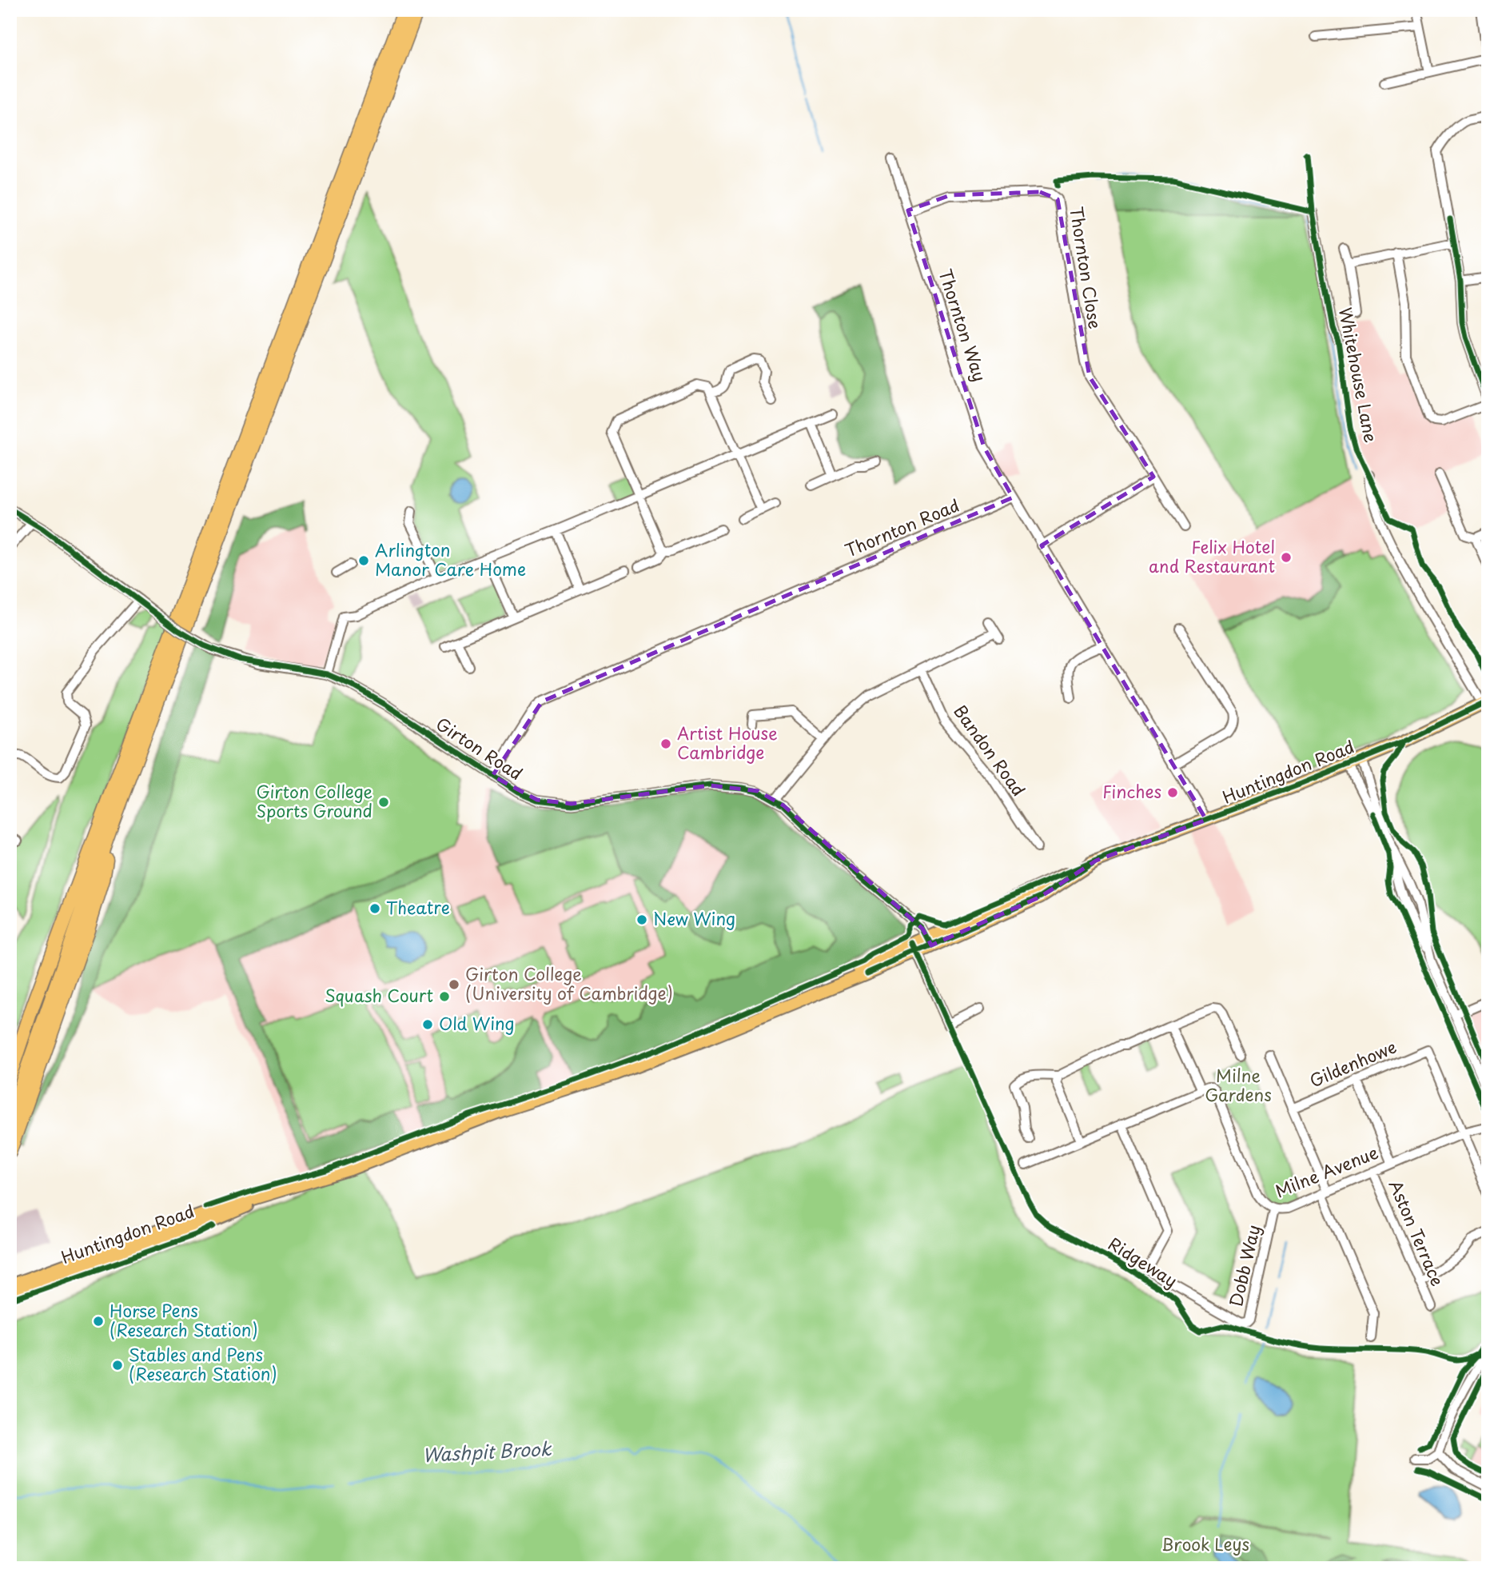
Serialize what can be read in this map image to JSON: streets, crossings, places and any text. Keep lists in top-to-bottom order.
{
  "streets": {
    "main road": ["Huntingdon Road"],
    "street": [
      "Thornton Close",
      "Thornton Way",
      "Whitehouse Lane",
      "Thornton Road",
      "Girton Road",
      "Bandon Road",
      "Gildenhowe",
      "Milne Avenue",
      "Aston Terrace",
      "Dobb Way"
    ],
    "cycle path": ["Ridgeway"]
  },
  "crossings": [
    ["Thornton Close", "Thornton Way"],
    ["Thornton Way", "Thornton Road"],
    ["Thornton Road", "Girton Road"],
    ["Girton Road", "Huntingdon Road"],
    ["Gildenhowe", "Milne Avenue"],
    ["Milne Avenue", "Aston Terrace"],
    ["Milne Avenue", "Dobb Way"]
  ],
  "water": ["Washpit Brook"],
  "parks": ["Milne Gardens", "Brook Leys"],
  "places": [
    "Felix Hotel and Restaurant",
    "Arlington Manor Care Home",
    "Artist House Cambridge",
    "Finches",
    "Girton College Sports Ground",
    "Theatre",
    "New Wing",
    "Girton College (University of Cambridge)",
    "Squash Court",
    "Old Wing",
    "Horse Pens (Research Station)",
    "Stables and Pens (Research Station)"
  ]
}
